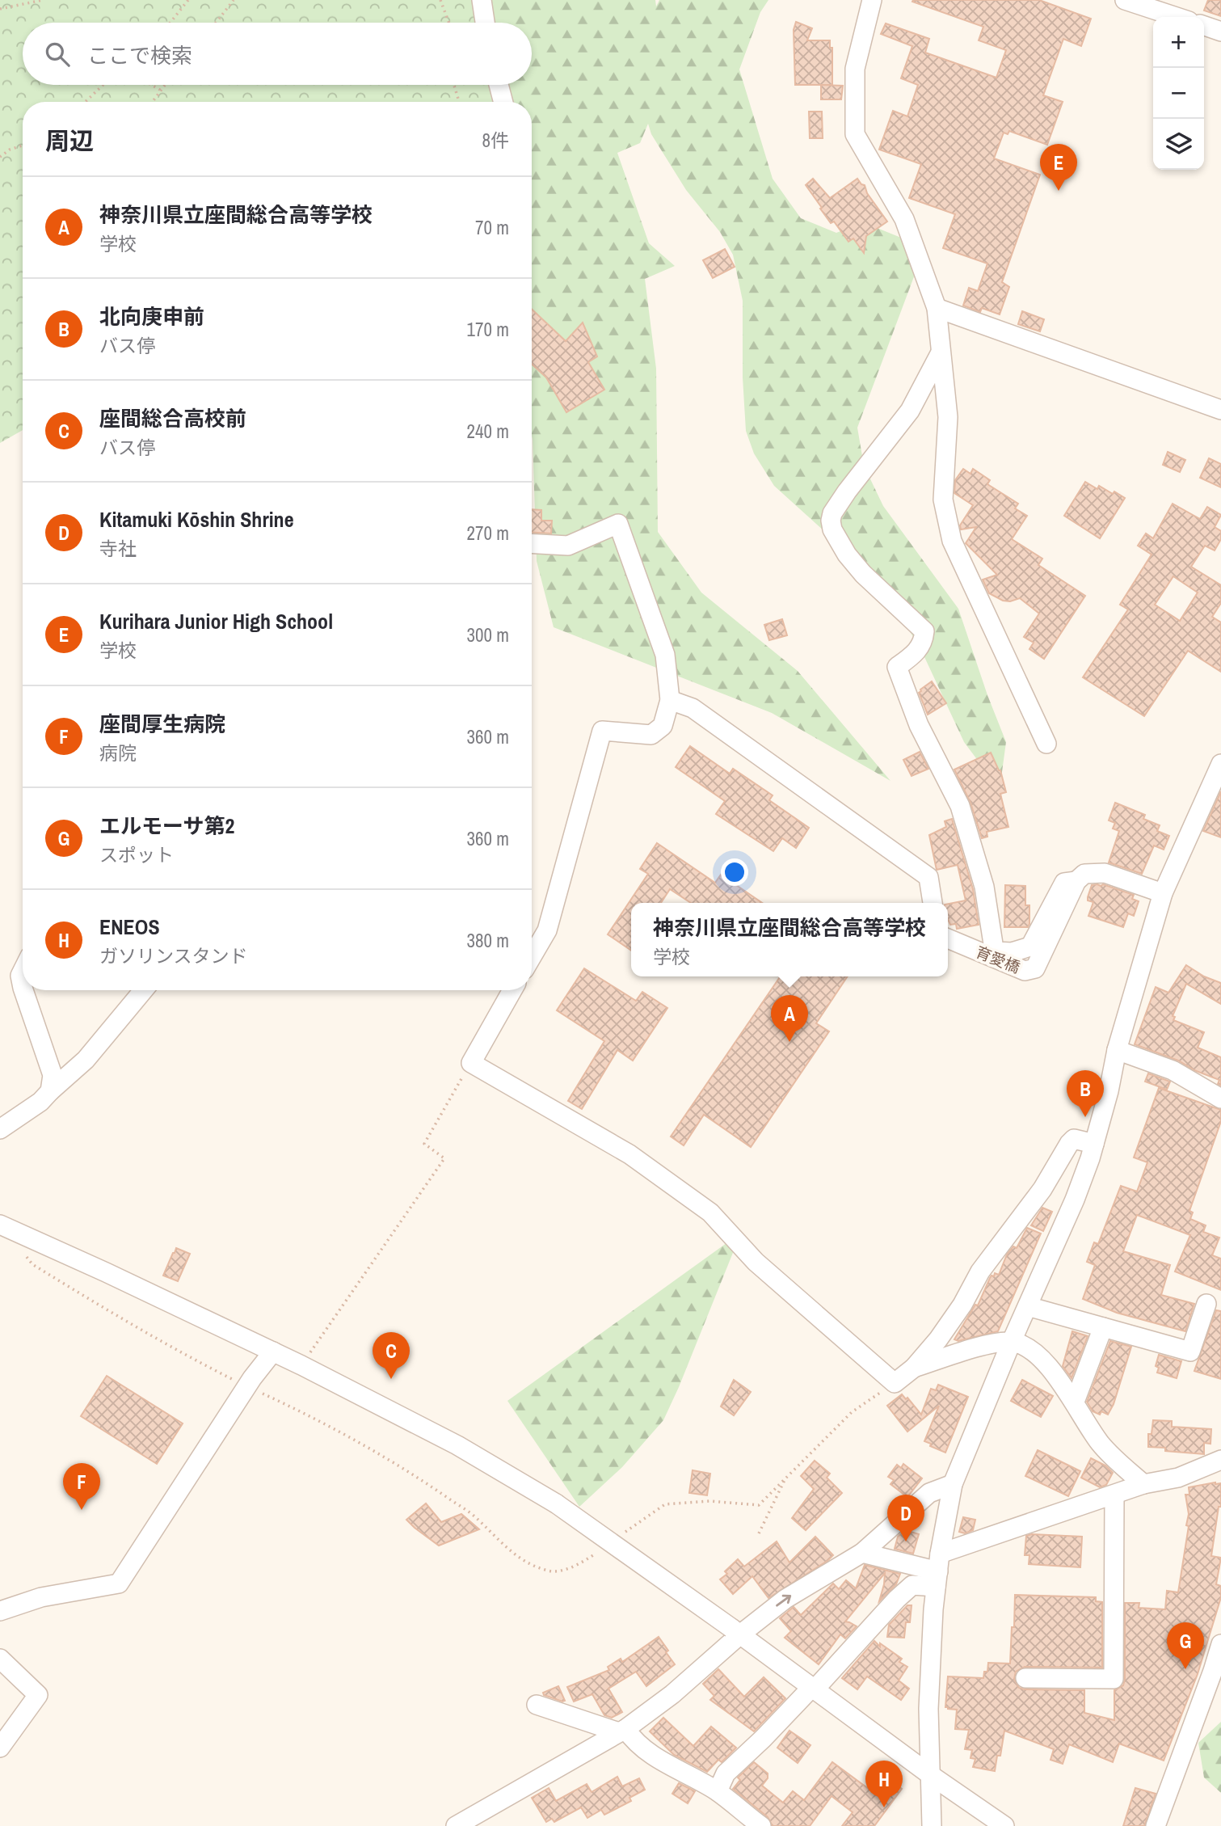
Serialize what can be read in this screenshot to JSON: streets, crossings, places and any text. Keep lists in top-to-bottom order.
{
  "streets": {
    "street": ["育愛橋"]
  },
  "page": {
    "map_buttons": ["+", "−"],
    "search": "ここで検索",
    "heading": ["周辺", "8件"],
    "pins": [
      "E",
      "A",
      "B",
      "C",
      "F",
      "D",
      "G",
      "H"
    ],
    "list": [
      {
        "mark": "A",
        "name": "神奈川県立座間総合高等学校",
        "note": "学校",
        "value": "70 m"
      },
      {
        "mark": "B",
        "name": "北向庚申前",
        "note": "バス停",
        "value": "170 m"
      },
      {
        "mark": "C",
        "name": "座間総合高校前",
        "note": "バス停",
        "value": "240 m"
      },
      {
        "mark": "D",
        "name": "Kitamuki Kōshin Shrine",
        "note": "寺社",
        "value": "270 m"
      },
      {
        "mark": "E",
        "name": "Kurihara Junior High School",
        "note": "学校",
        "value": "300 m"
      },
      {
        "mark": "F",
        "name": "座間厚生病院",
        "note": "病院",
        "value": "360 m"
      },
      {
        "mark": "G",
        "name": "エルモーサ第2",
        "note": "スポット",
        "value": "360 m"
      },
      {
        "mark": "H",
        "name": "ENEOS",
        "note": "ガソリンスタンド",
        "value": "380 m"
      }
    ],
    "popup": ["神奈川県立座間総合高等学校", "学校"]
  }
}
